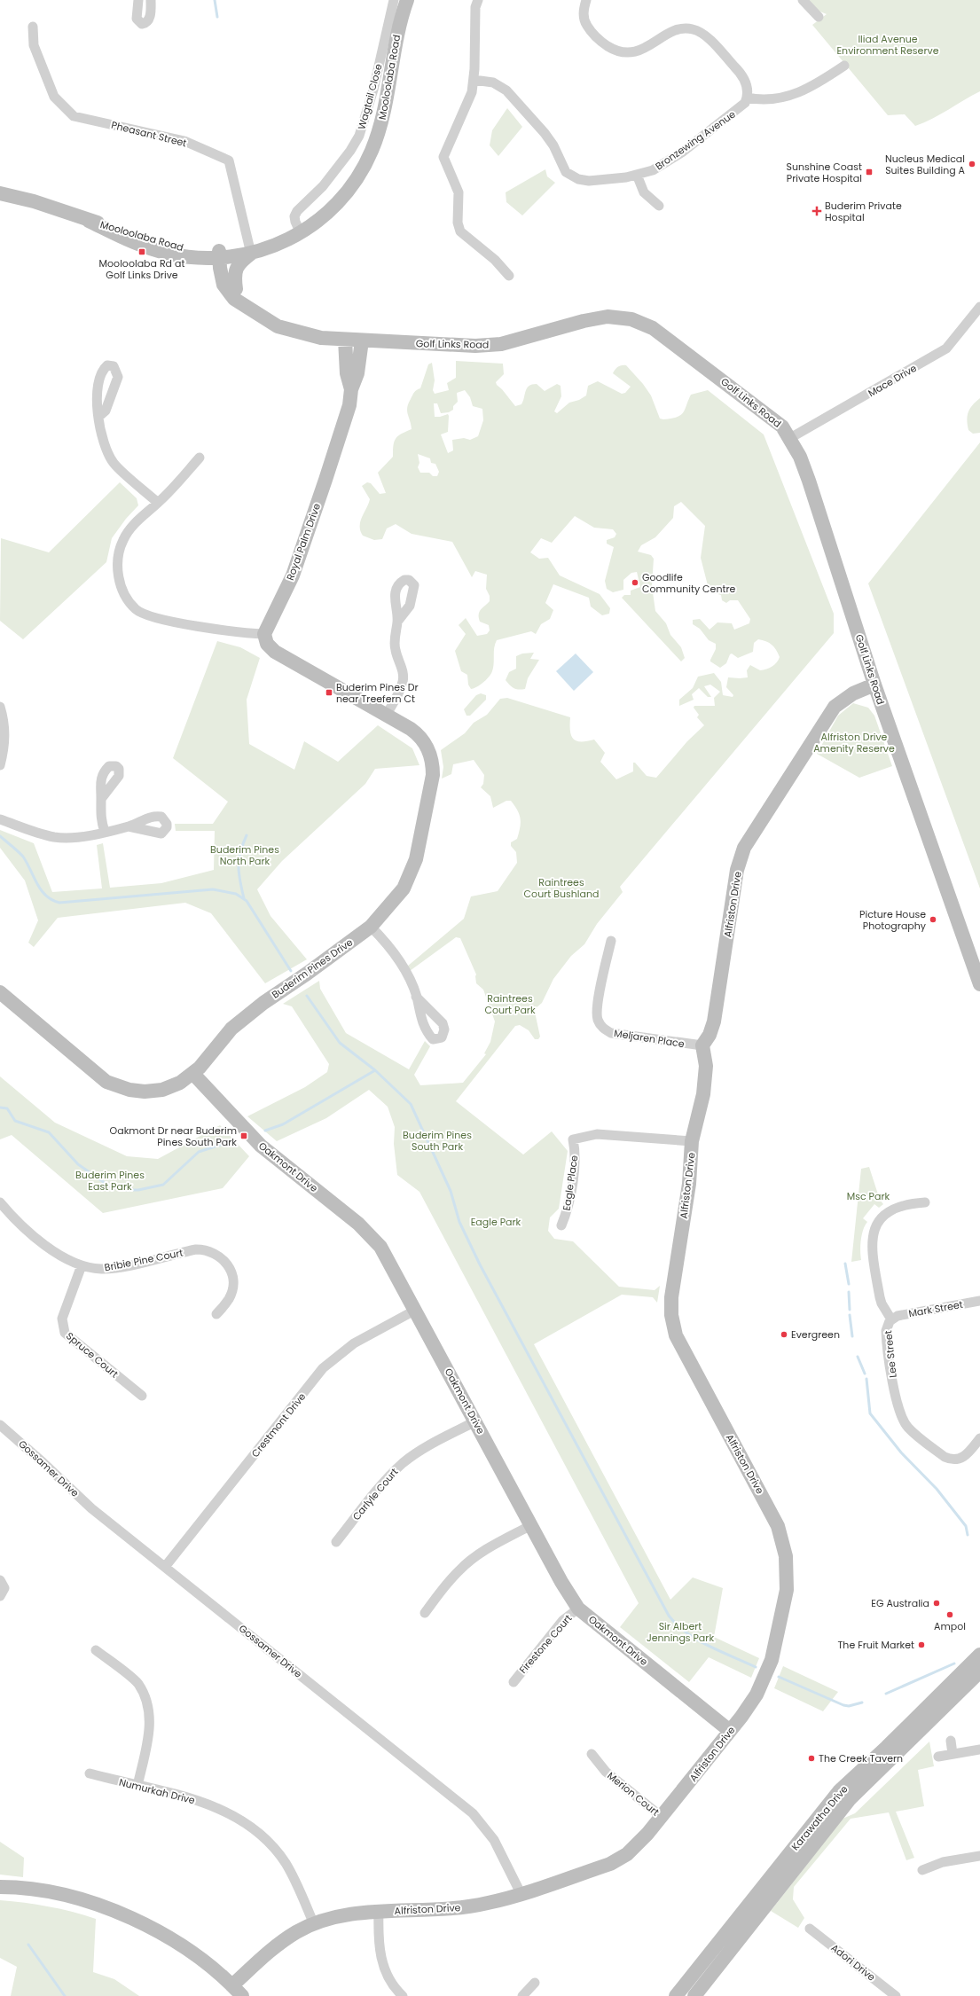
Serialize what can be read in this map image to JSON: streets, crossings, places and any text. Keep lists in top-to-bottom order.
{
  "streets": {
    "street": [
      "Mooloolaba Road",
      "Wagtail Close",
      "Pheasant Street",
      "Bronzewing Avenue",
      "Golf Links Road",
      "Mace Drive",
      "Royal Palm Drive",
      "Alfriston Drive",
      "Buderim Pines Drive",
      "Meljaren Place",
      "Oakmont Drive",
      "Eagle Place",
      "Bribie Pine Court",
      "Mark Street",
      "Lee Street",
      "Spruce Court",
      "Crestmont Drive",
      "Gossamer Drive",
      "Carlyle Court",
      "Firestone Court",
      "Numurkah Drive",
      "Merion Court",
      "Karawatha Drive",
      "Adori Drive"
    ]
  },
  "crossings": [
    ["Mooloolaba Road", "Wagtail Close"],
    ["Mooloolaba Road", "Pheasant Street"],
    ["Mooloolaba Road", "Golf Links Road"],
    ["Golf Links Road", "Mace Drive"],
    ["Golf Links Road", "Royal Palm Drive"],
    ["Golf Links Road", "Alfriston Drive"],
    ["Royal Palm Drive", "Buderim Pines Drive"],
    ["Alfriston Drive", "Meljaren Place"],
    ["Alfriston Drive", "Oakmont Drive"],
    ["Alfriston Drive", "Eagle Place"],
    ["Alfriston Drive", "Gossamer Drive"],
    ["Alfriston Drive", "Numurkah Drive"],
    ["Alfriston Drive", "Merion Court"],
    ["Buderim Pines Drive", "Oakmont Drive"],
    ["Oakmont Drive", "Crestmont Drive"],
    ["Oakmont Drive", "Carlyle Court"],
    ["Oakmont Drive", "Firestone Court"],
    ["Bribie Pine Court", "Spruce Court"],
    ["Mark Street", "Lee Street"],
    ["Crestmont Drive", "Gossamer Drive"]
  ],
  "parks": [
    "Iliad Avenue Environment Reserve",
    "Alfriston Drive Amenity Reserve",
    "Buderim Pines North Park",
    "Raintrees Court Bushland",
    "Raintrees Court Park",
    "Buderim Pines South Park",
    "Buderim Pines East Park",
    "Msc Park",
    "Eagle Park",
    "Sir Albert Jennings Park"
  ],
  "places": {
    "other": [
      "Nucleus Medical Suites Building A",
      "Goodlife Community Centre",
      "Picture House Photography",
      "Evergreen",
      "EG Australia",
      "Ampol",
      "The Fruit Market",
      "The Creek Tavern"
    ],
    "transit": [
      "Sunshine Coast Private Hospital",
      "Mooloolaba Rd at Golf Links Drive",
      "Buderim Pines Dr near Treefern Ct",
      "Oakmont Dr near Buderim Pines South Park"
    ],
    "health": ["Buderim Private Hospital"]
  }
}
